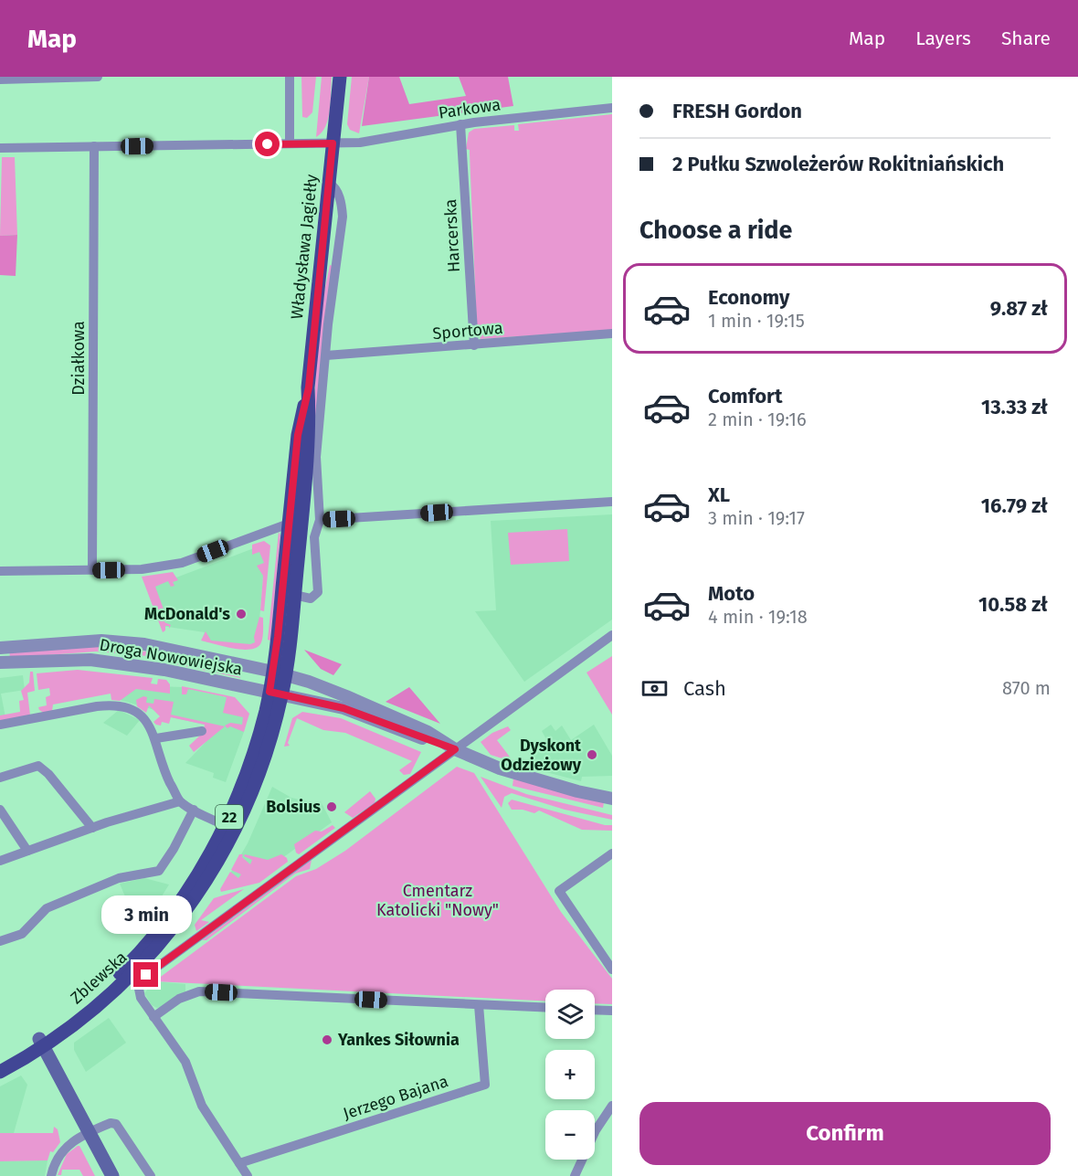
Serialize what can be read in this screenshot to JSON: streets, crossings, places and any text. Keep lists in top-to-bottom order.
{
  "streets": {
    "main road": ["Władysława Jagiełły", "22", "Zblewska"],
    "street": [
      "Parkowa",
      "Harcerska",
      "Sportowa",
      "Działkowa",
      "Droga Nowowiejska",
      "Jerzego Bajana"
    ]
  },
  "crossings": [
    ["Parkowa", "Harcerska"],
    ["Parkowa", "Władysława Jagiełły"],
    ["Parkowa", "Działkowa"],
    ["Harcerska", "Sportowa"],
    ["Władysława Jagiełły", "Droga Nowowiejska"],
    ["Władysława Jagiełły", "Zblewska"],
    ["Droga Nowowiejska", "Zblewska"]
  ],
  "parks": ["Cmentarz Katolicki \"Nowy\""],
  "places": [
    "McDonald's",
    "Dyskont Odzieżowy",
    "Bolsius",
    "Yankes Siłownia"
  ],
  "page": {
    "header": "Map",
    "nav": ["Map", "Layers", "Share"],
    "banner": ["FRESH Gordon", "2 Pułku Szwoleżerów Rokitniańskich"],
    "heading": "Choose a ride",
    "list": [
      {
        "name": "Economy",
        "note": "1 min · 19:15",
        "value": "9.87 zł"
      },
      {
        "name": "Comfort",
        "note": "2 min · 19:16",
        "value": "13.33 zł"
      },
      {
        "name": "XL",
        "note": "3 min · 19:17",
        "value": "16.79 zł"
      },
      {
        "name": "Moto",
        "note": "4 min · 19:18",
        "value": "10.58 zł"
      }
    ],
    "pay": ["Cash", "870 m"],
    "bubble": "3 min",
    "map_buttons": ["+", "−"],
    "buttons": "Confirm"
  }
}
